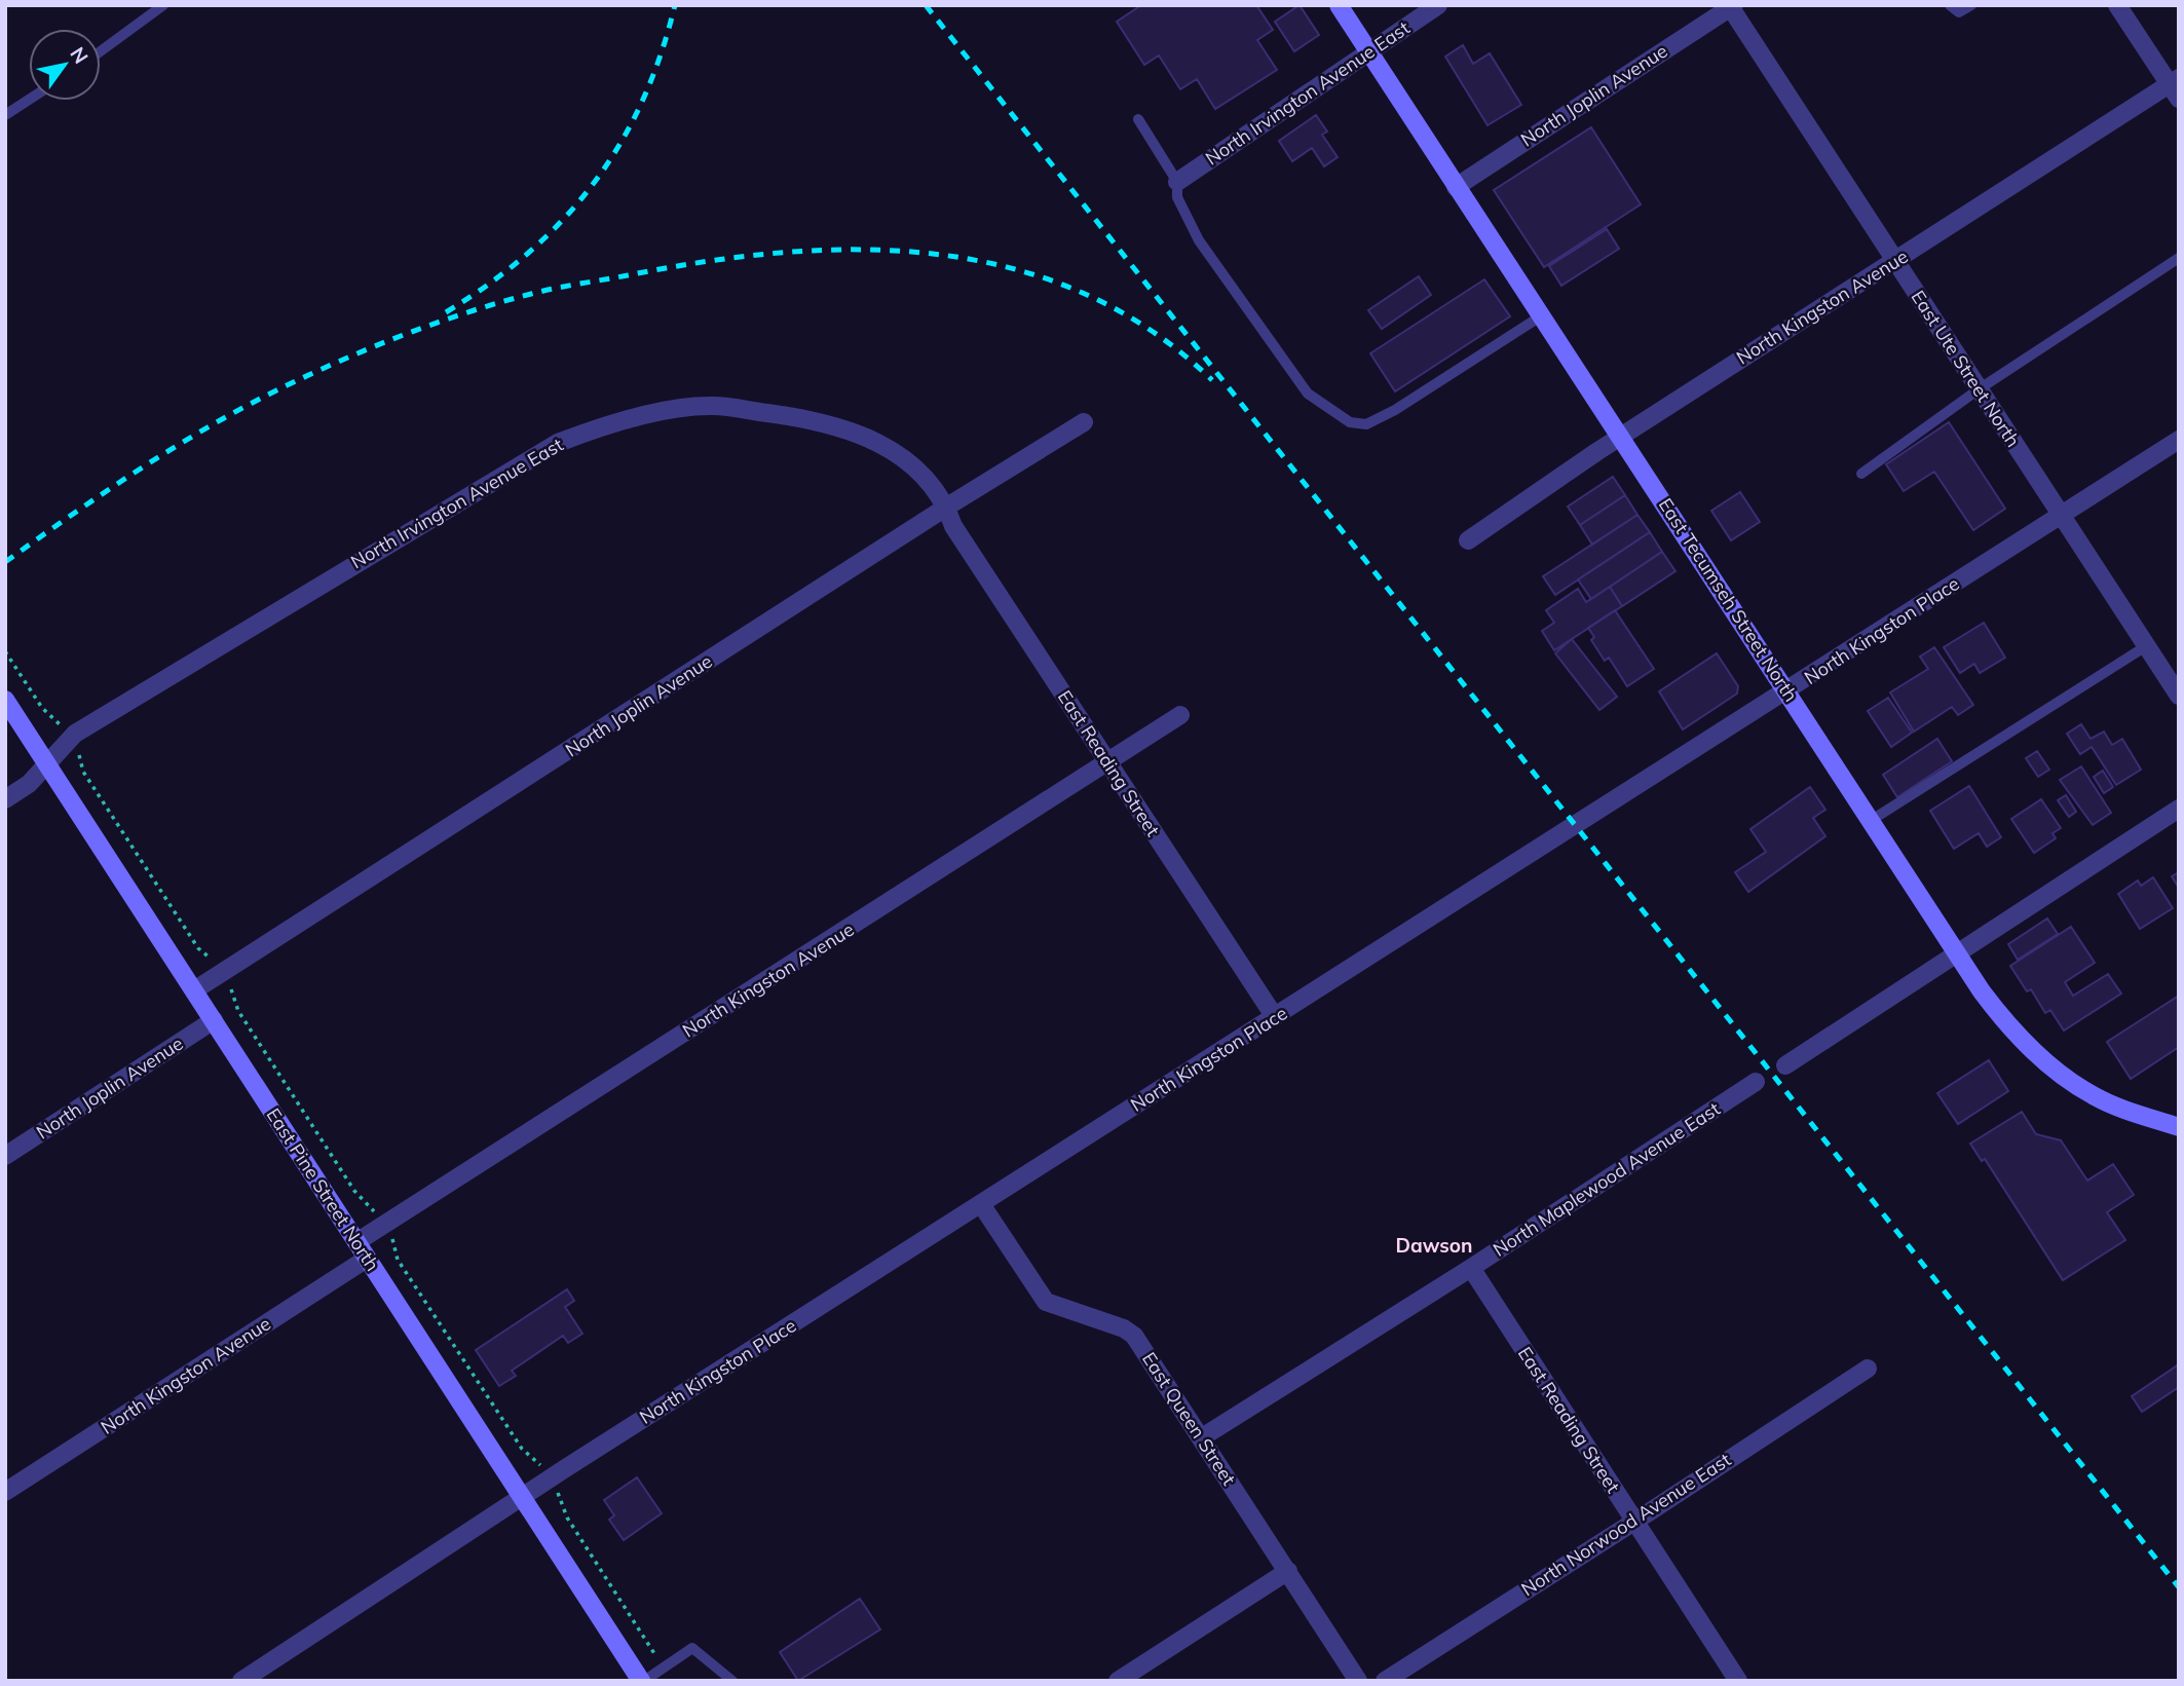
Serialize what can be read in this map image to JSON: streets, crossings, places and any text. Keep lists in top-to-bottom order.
{
  "streets": {
    "street": [
      "North Irvington Avenue East",
      "North Joplin Avenue",
      "North Kingston Avenue",
      "East Ute Street North",
      "East Tecumseh Street North",
      "North Kingston Place",
      "East Reading Street",
      "North Maplewood Avenue East",
      "East Pine Street North",
      "East Queen Street",
      "North Norwood Avenue East"
    ]
  },
  "crossings": [
    ["North Irvington Avenue East", "North Joplin Avenue"],
    ["North Irvington Avenue East", "East Tecumseh Street North"],
    ["North Irvington Avenue East", "East Reading Street"],
    ["North Irvington Avenue East", "East Pine Street North"],
    ["North Joplin Avenue", "East Ute Street North"],
    ["North Joplin Avenue", "East Tecumseh Street North"],
    ["North Joplin Avenue", "East Reading Street"],
    ["North Joplin Avenue", "East Pine Street North"],
    ["North Kingston Avenue", "East Ute Street North"],
    ["North Kingston Avenue", "East Tecumseh Street North"],
    ["North Kingston Avenue", "East Reading Street"],
    ["North Kingston Avenue", "East Pine Street North"],
    ["East Ute Street North", "North Kingston Place"],
    ["East Tecumseh Street North", "North Kingston Place"],
    ["North Kingston Place", "East Reading Street"],
    ["North Kingston Place", "East Pine Street North"],
    ["North Kingston Place", "East Queen Street"],
    ["East Reading Street", "North Maplewood Avenue East"],
    ["East Reading Street", "North Norwood Avenue East"],
    ["North Maplewood Avenue East", "East Queen Street"]
  ],
  "districts": ["Dawson"],
  "north": "top right"
}
